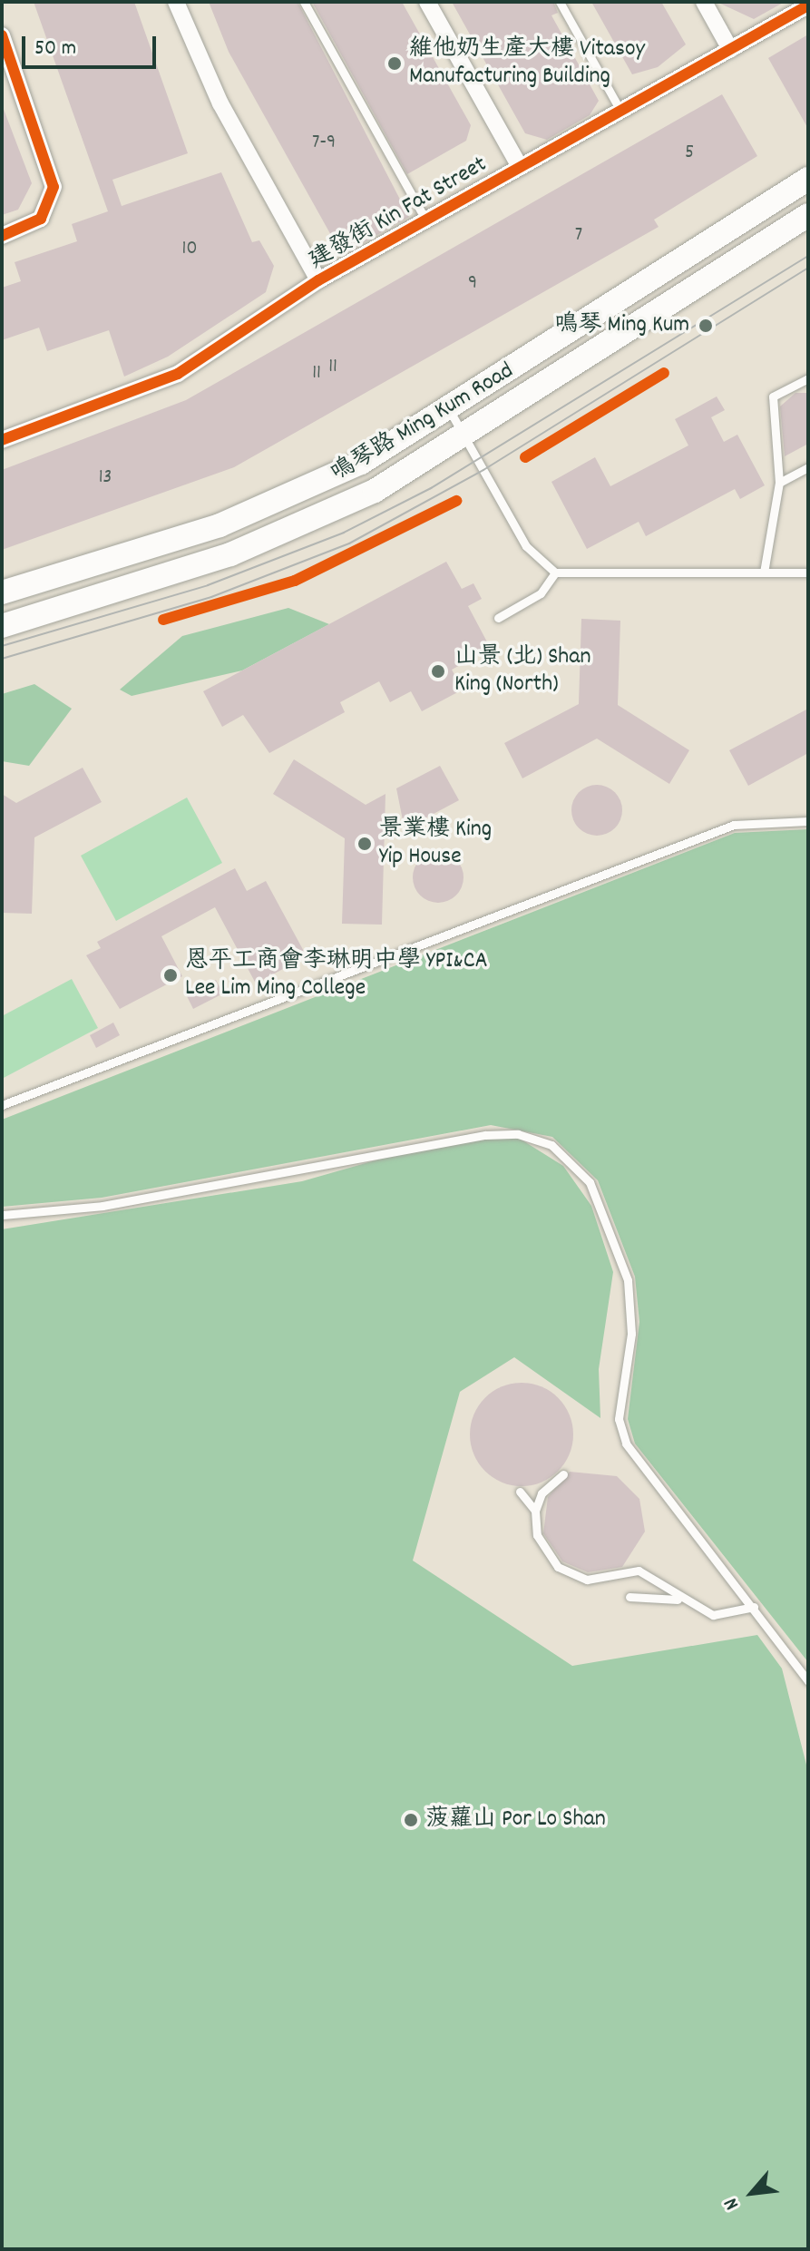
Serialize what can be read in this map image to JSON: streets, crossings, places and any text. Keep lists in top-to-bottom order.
{
  "streets": {
    "main road": ["鳴琴路 Ming Kum Road"],
    "street": ["建發街 Kin Fat Street"]
  },
  "places": [
    "維他奶生產大樓 Vitasoy Manufacturing Building",
    "鳴琴 Ming Kum",
    "山景 (北) Shan King (North)",
    "景業樓 King Yip House",
    "恩平工商會李琳明中學 YPI&CA Lee Lim Ming College",
    "菠蘿山 Por Lo Shan"
  ],
  "house_numbers": [
    "7-9",
    "5",
    "7",
    "10",
    "9",
    "11",
    "11",
    "13"
  ],
  "scale_bar": "50 m",
  "north": "bottom left"
}
